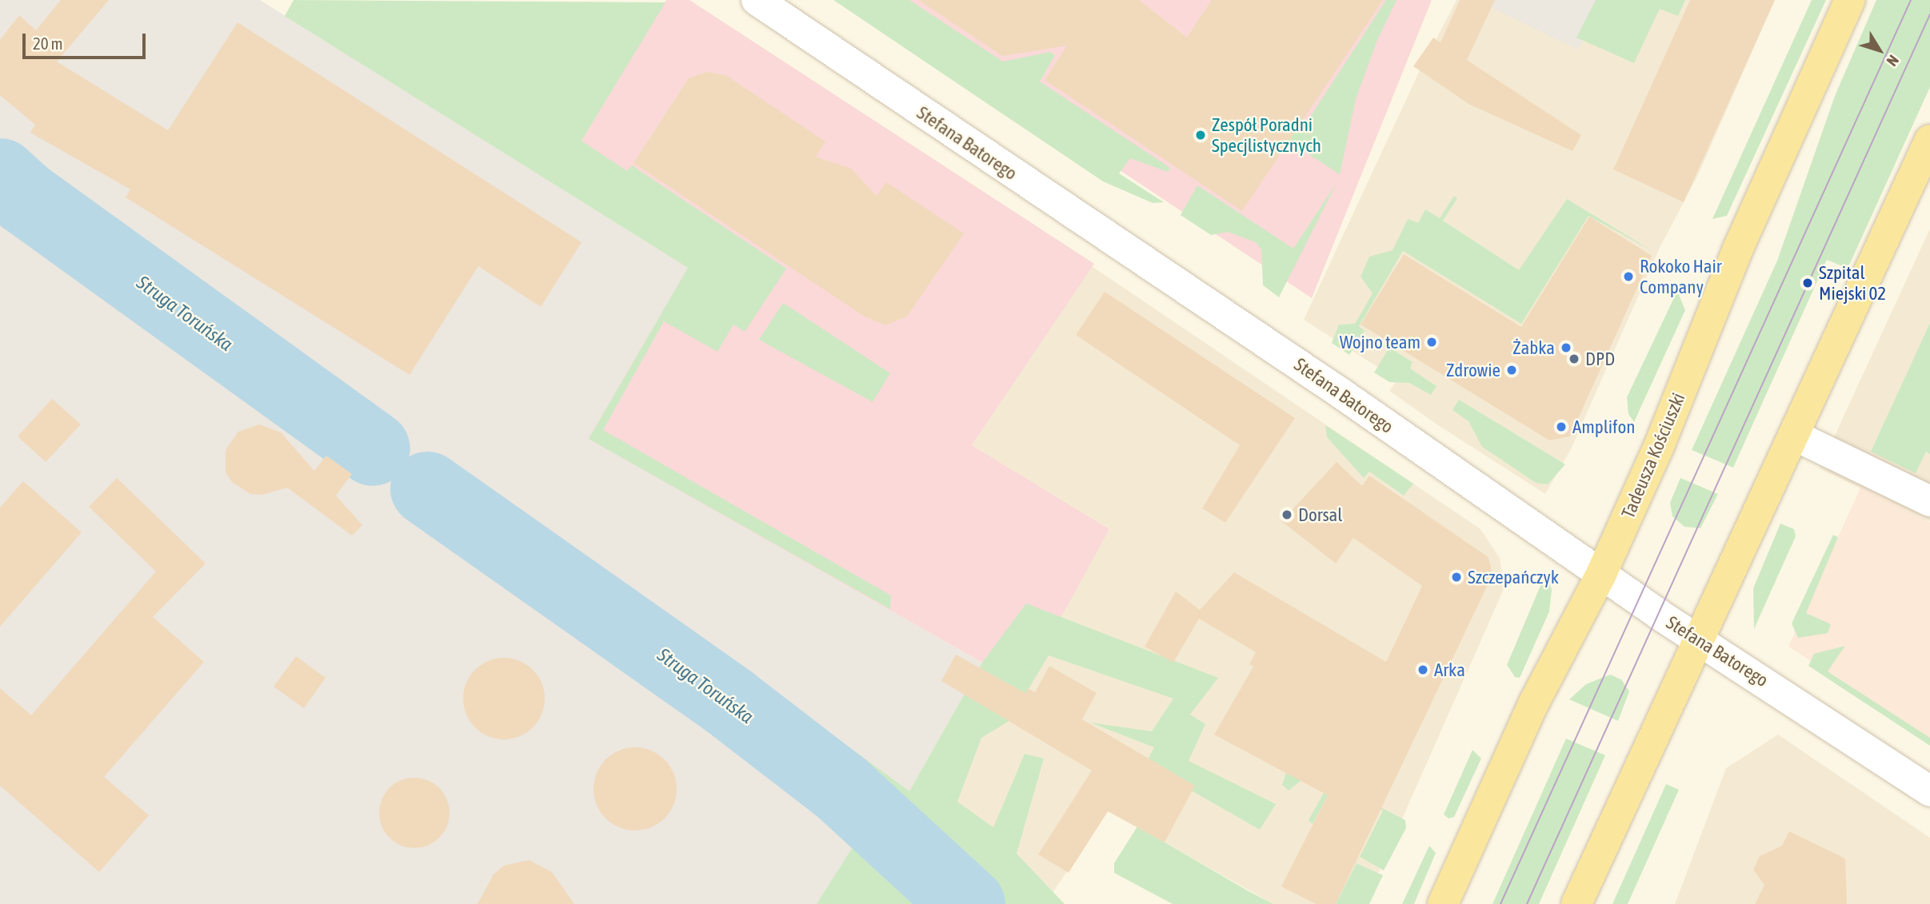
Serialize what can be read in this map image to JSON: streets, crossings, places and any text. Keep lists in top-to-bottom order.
{
  "streets": {
    "main road": ["Tadeusza Kościuszki"],
    "street": ["Stefana Batorego"]
  },
  "crossings": [
    ["Stefana Batorego", "Tadeusza Kościuszki"]
  ],
  "water": ["Struga Toruńska"],
  "places": [
    "Zespół Poradni Specjlistycznych",
    "Rokoko Hair Company",
    "Szpital Miejski 02",
    "Wojno team",
    "Żabka",
    "DPD",
    "Zdrowie",
    "Amplifon",
    "Dorsal",
    "Szczepańczyk",
    "Arka"
  ],
  "scale_bar": "20 m",
  "north": "bottom right"
}
